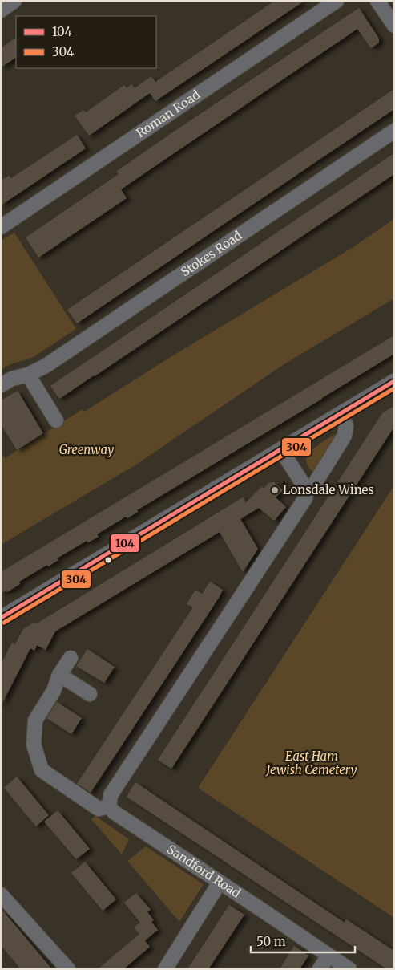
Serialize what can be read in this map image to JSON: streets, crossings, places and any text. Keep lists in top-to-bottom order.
{
  "streets": {
    "street": ["Roman Road", "Stokes Road", "Sandford Road"]
  },
  "parks": ["Greenway", "East Ham Jewish Cemetery"],
  "places": ["Lonsdale Wines"],
  "lines": ["transit line 104", "transit line 304"],
  "legend": ["104", "304"],
  "scale_bar": "50 m"
}
